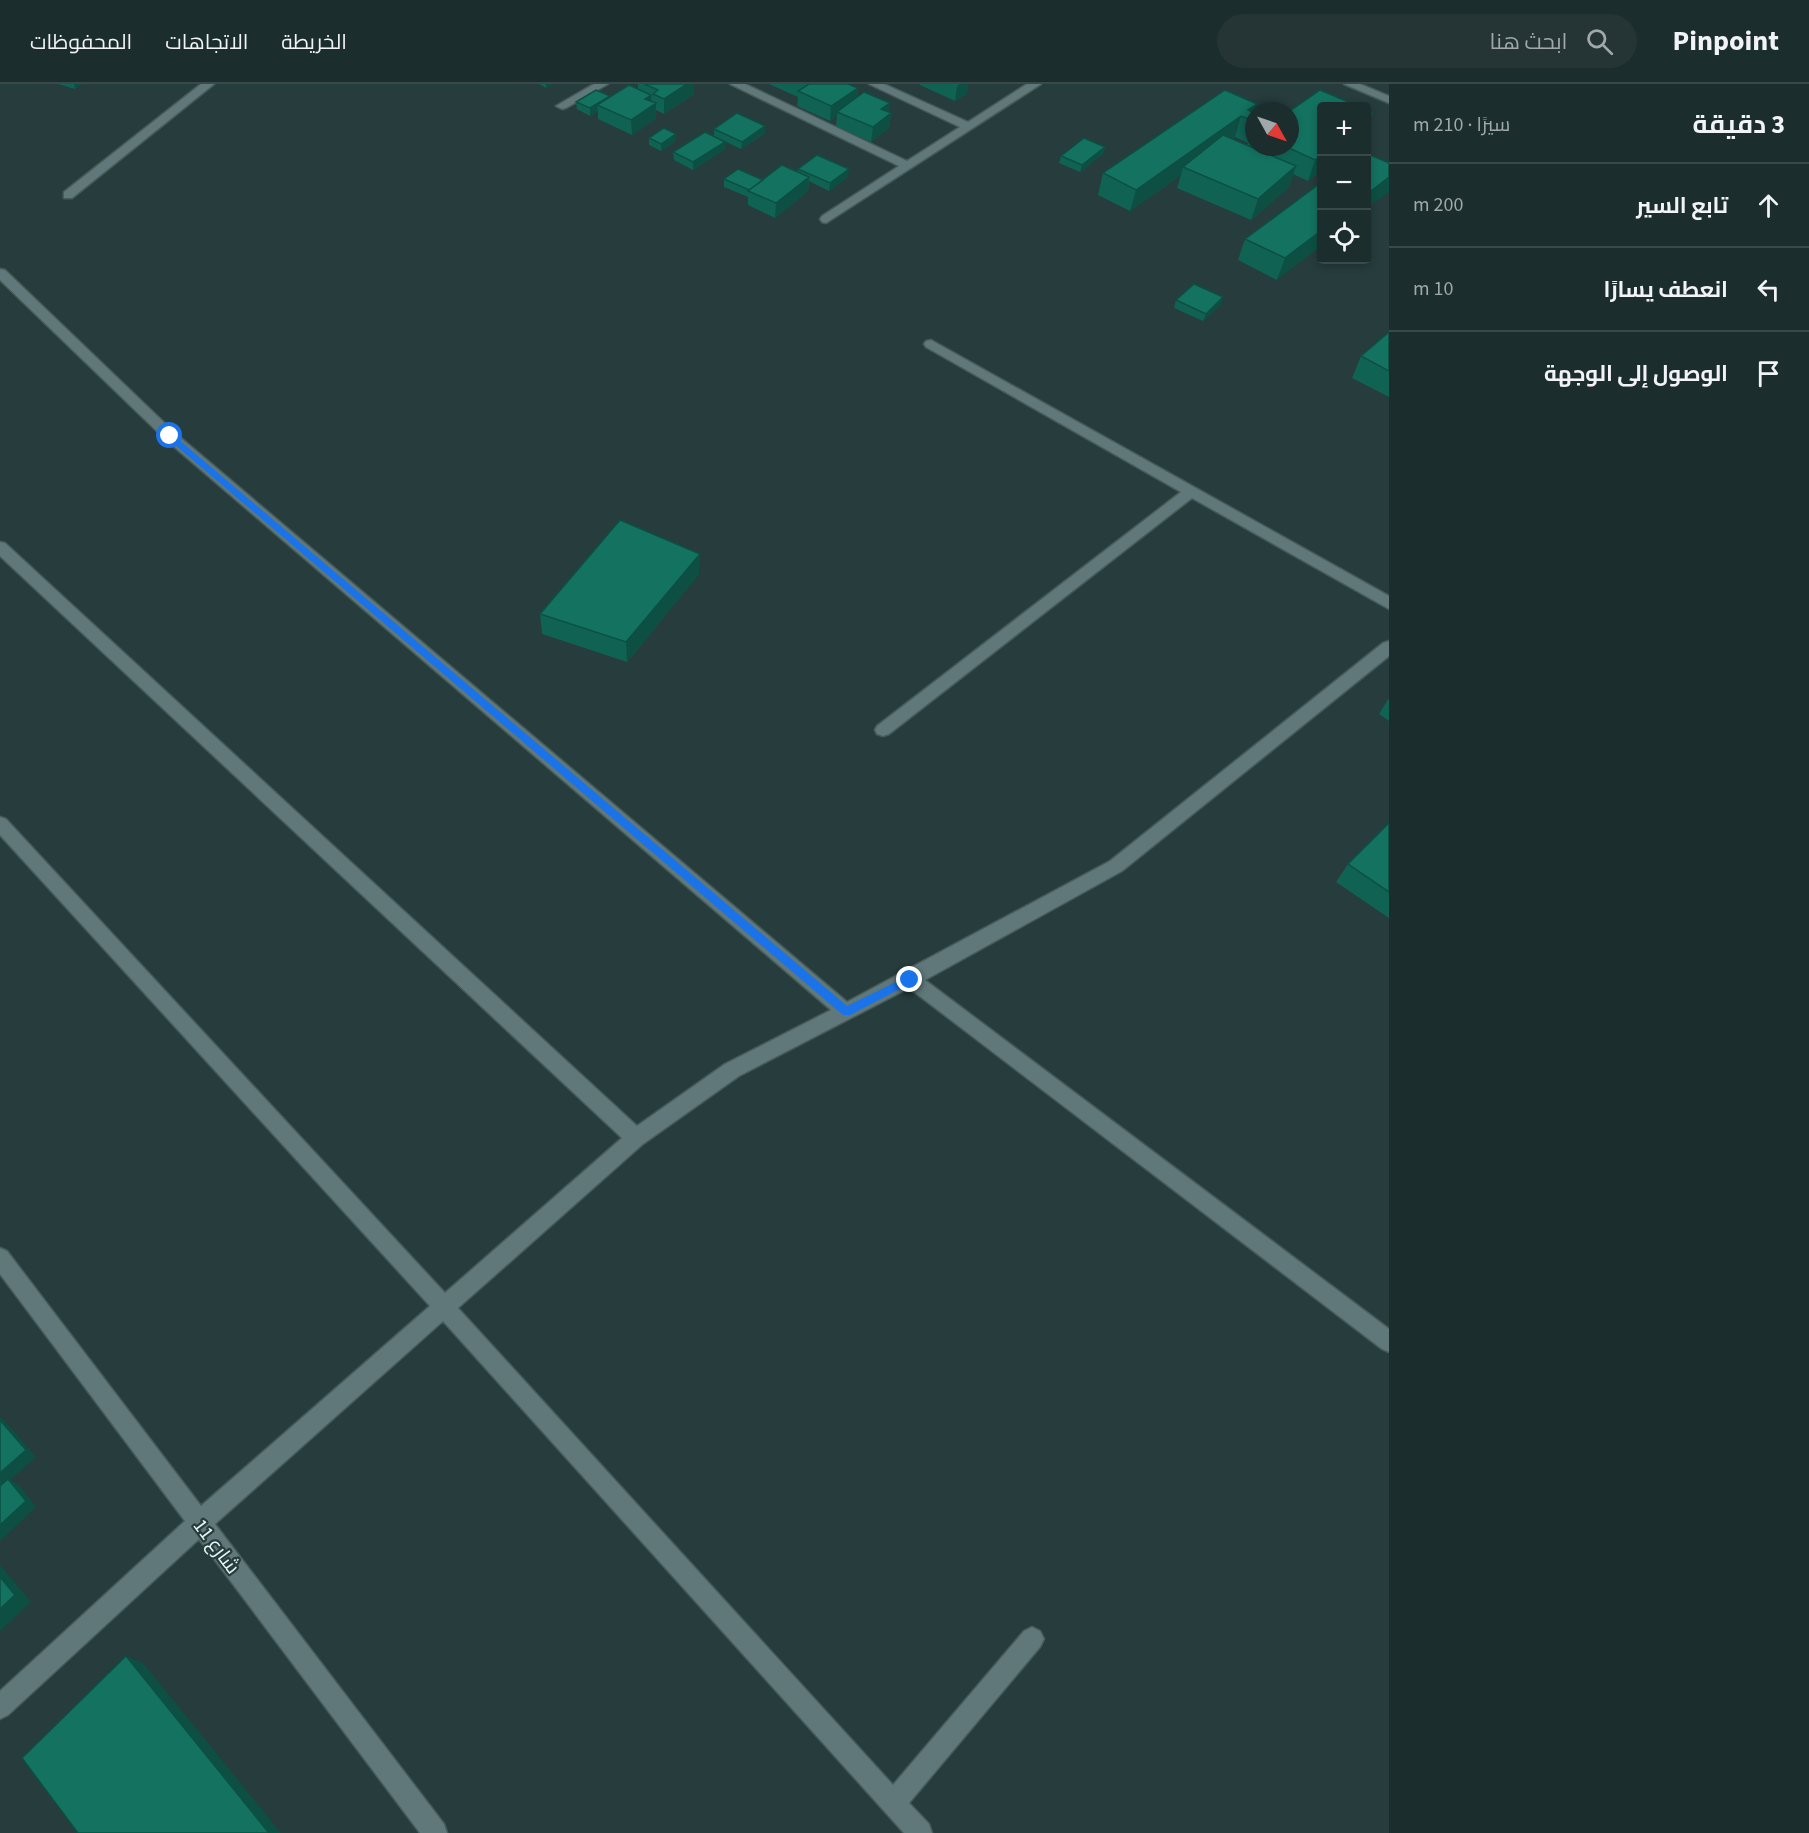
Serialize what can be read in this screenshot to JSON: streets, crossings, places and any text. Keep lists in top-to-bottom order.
{
  "streets": {
    "street": ["شارع 11"]
  },
  "north": "bottom right",
  "page": {
    "header": "Pinpoint",
    "search": "ابحث هنا",
    "nav": ["الخريطة", "الاتجاهات", "المحفوظات"],
    "heading": ["3 دقيقة", "سيرًا · 210 m"],
    "map_buttons": ["+", "−"],
    "list": [
      ["تابع السير", "200 m"],
      ["انعطف يسارًا", "10 m"],
      "الوصول إلى الوجهة"
    ]
  }
}
